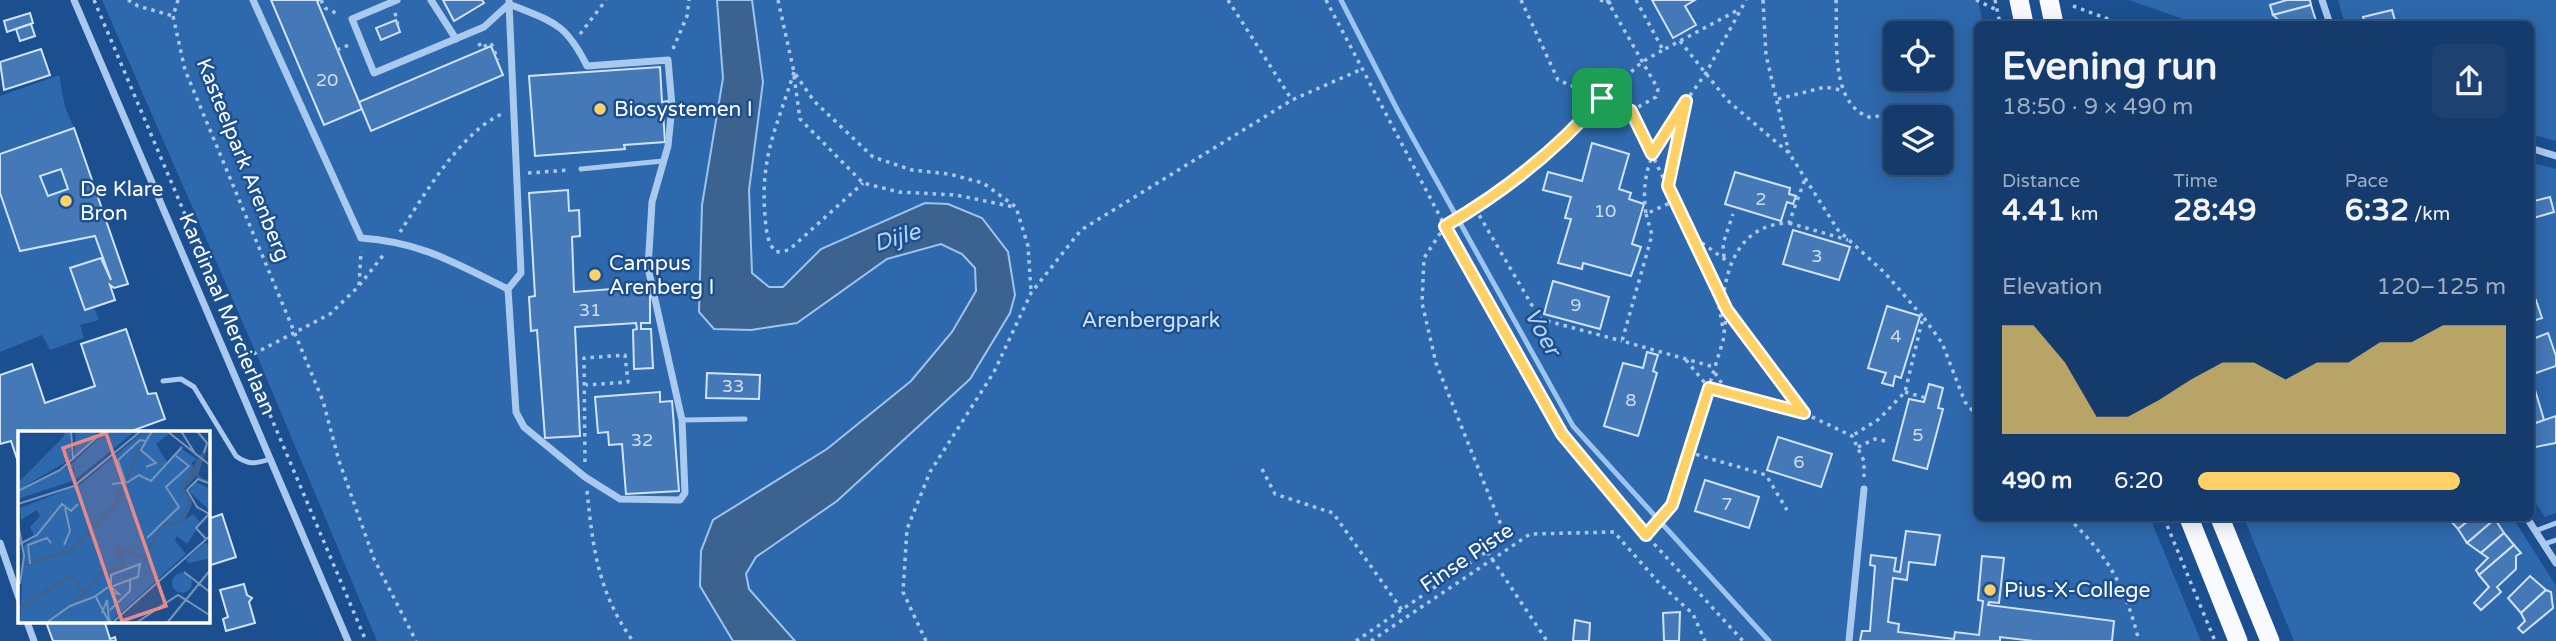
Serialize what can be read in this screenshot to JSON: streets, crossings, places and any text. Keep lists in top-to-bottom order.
{
  "streets": {
    "street": ["Kardinaal Mercierlaan"],
    "path": ["Kasteelpark Arenberg", "Finse Piste"]
  },
  "water": ["Dijle", "Voer"],
  "parks": ["Arenbergpark"],
  "places": [
    "Biosystemen I",
    "De Klare Bron",
    "Campus Arenberg I",
    "Pius-X-College"
  ],
  "house_numbers": [
    "20",
    "2",
    "10",
    "3",
    "9",
    "31",
    "4",
    "33",
    "8",
    "5",
    "32",
    "6",
    "7"
  ],
  "page": {
    "heading": ["Evening run", "18:50 · 9 × 490 m"],
    "stats": [
      ["Distance", "4.41 km"],
      ["Time", "28:49"],
      ["Pace", "6:32 /km"]
    ],
    "chart": ["Elevation", "120–125 m"],
    "list": [
      {
        "name": "490 m",
        "note": "6:20"
      }
    ]
  }
}
